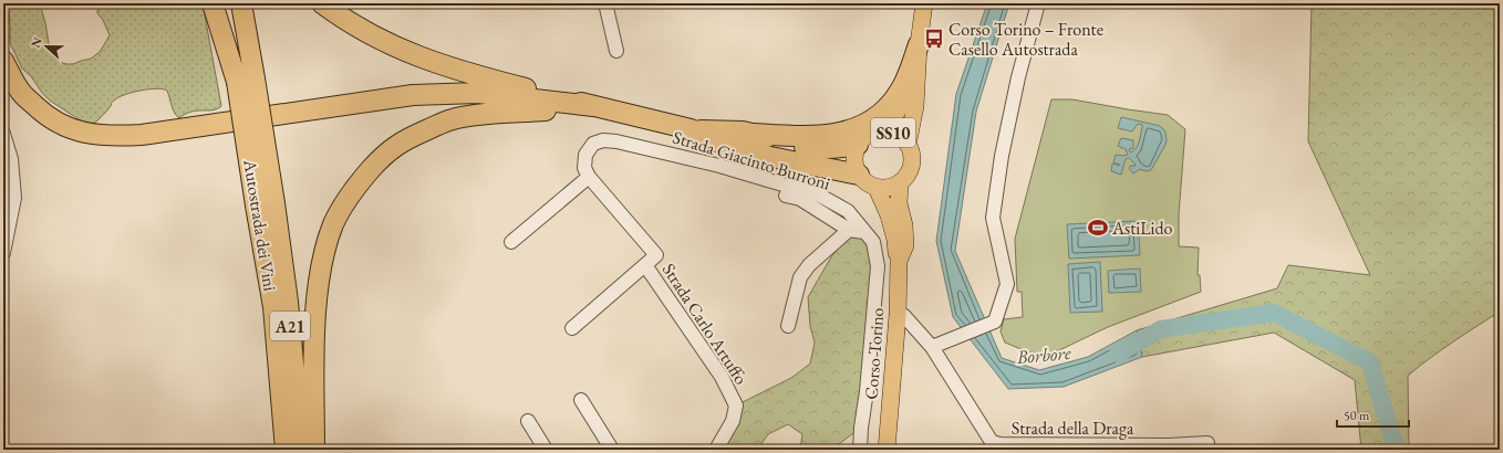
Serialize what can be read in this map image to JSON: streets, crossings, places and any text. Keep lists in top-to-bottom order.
{
  "streets": {
    "highway": ["Autostrada dei Vini", "A21"],
    "main road": ["SS10", "Corso Torino"],
    "street": ["Strada Giacinto Burroni", "Strada Carlo Artuffo", "Strada della Draga"]
  },
  "crossings": [
    ["SS10", "Corso Torino"],
    ["Corso Torino", "Strada della Draga"]
  ],
  "water": ["Borbore"],
  "places": {
    "bus stop": ["Corso Torino – Fronte Casello Autostrada"],
    "sports": ["AstiLido"]
  },
  "scale_bar": "50 m",
  "north": "left"
}
